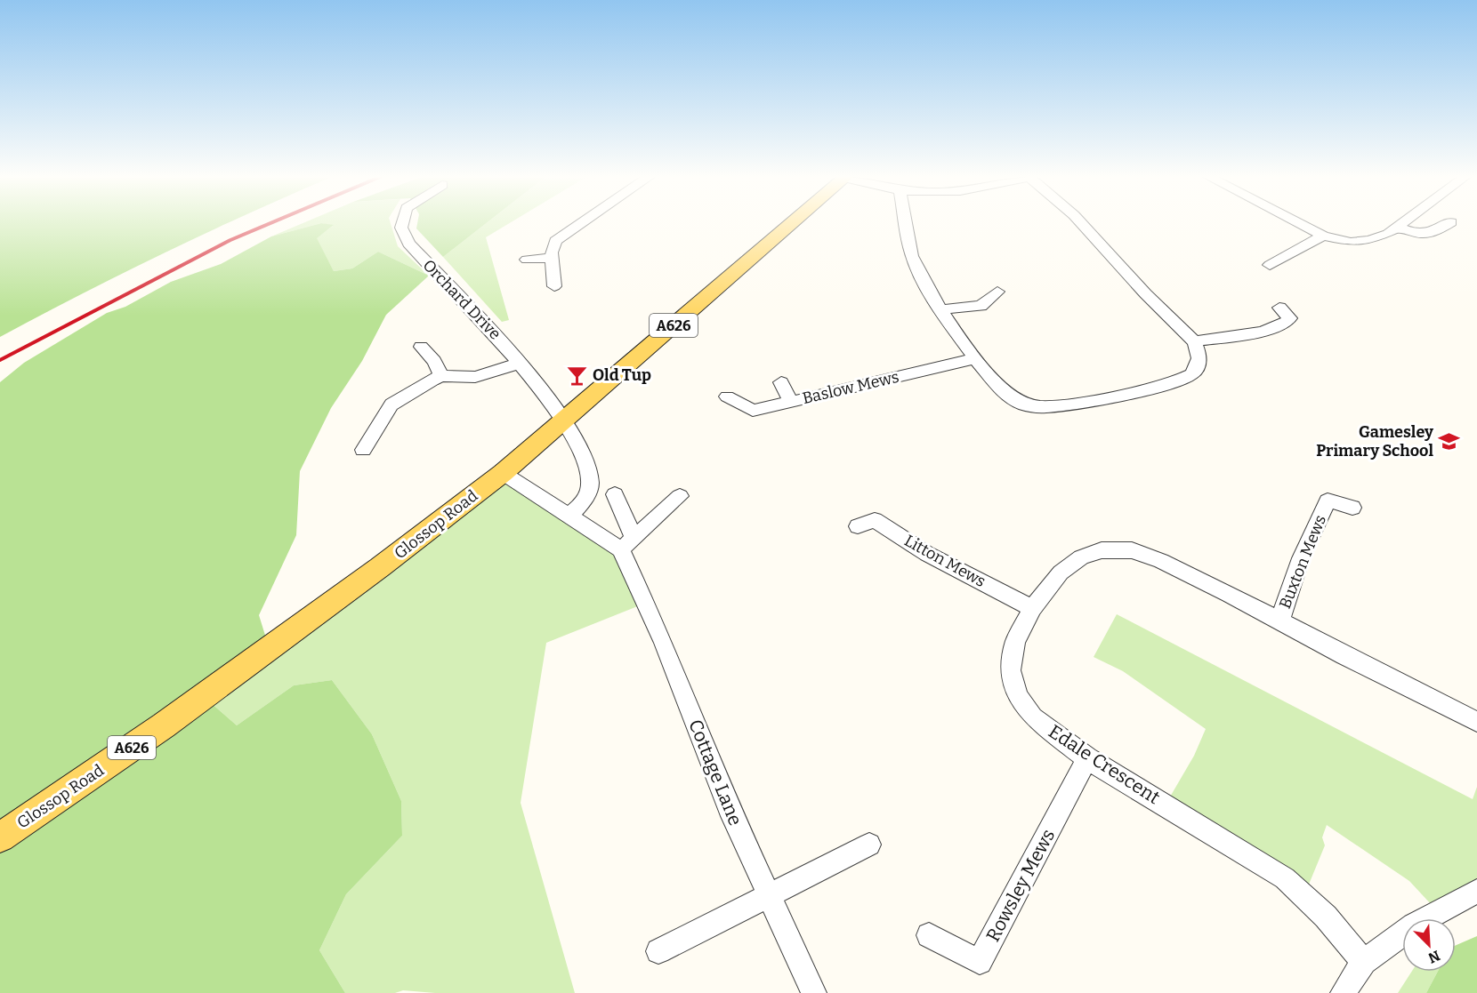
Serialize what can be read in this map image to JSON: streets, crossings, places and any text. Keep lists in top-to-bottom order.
{
  "streets": {
    "main road": ["A626", "Glossop Road"],
    "street": [
      "Orchard Drive",
      "Baslow Mews",
      "Litton Mews",
      "Buxton Mews",
      "Edale Crescent",
      "Cottage Lane",
      "Rowsley Mews"
    ]
  },
  "crossings": [
    ["Orchard Drive", "Glossop Road"],
    ["Litton Mews", "Edale Crescent"],
    ["Buxton Mews", "Edale Crescent"],
    ["Edale Crescent", "Rowsley Mews"]
  ],
  "places": {
    "bar": ["Old Tup"],
    "school or university": ["Gamesley Primary School"]
  },
  "north": "bottom right"
}
